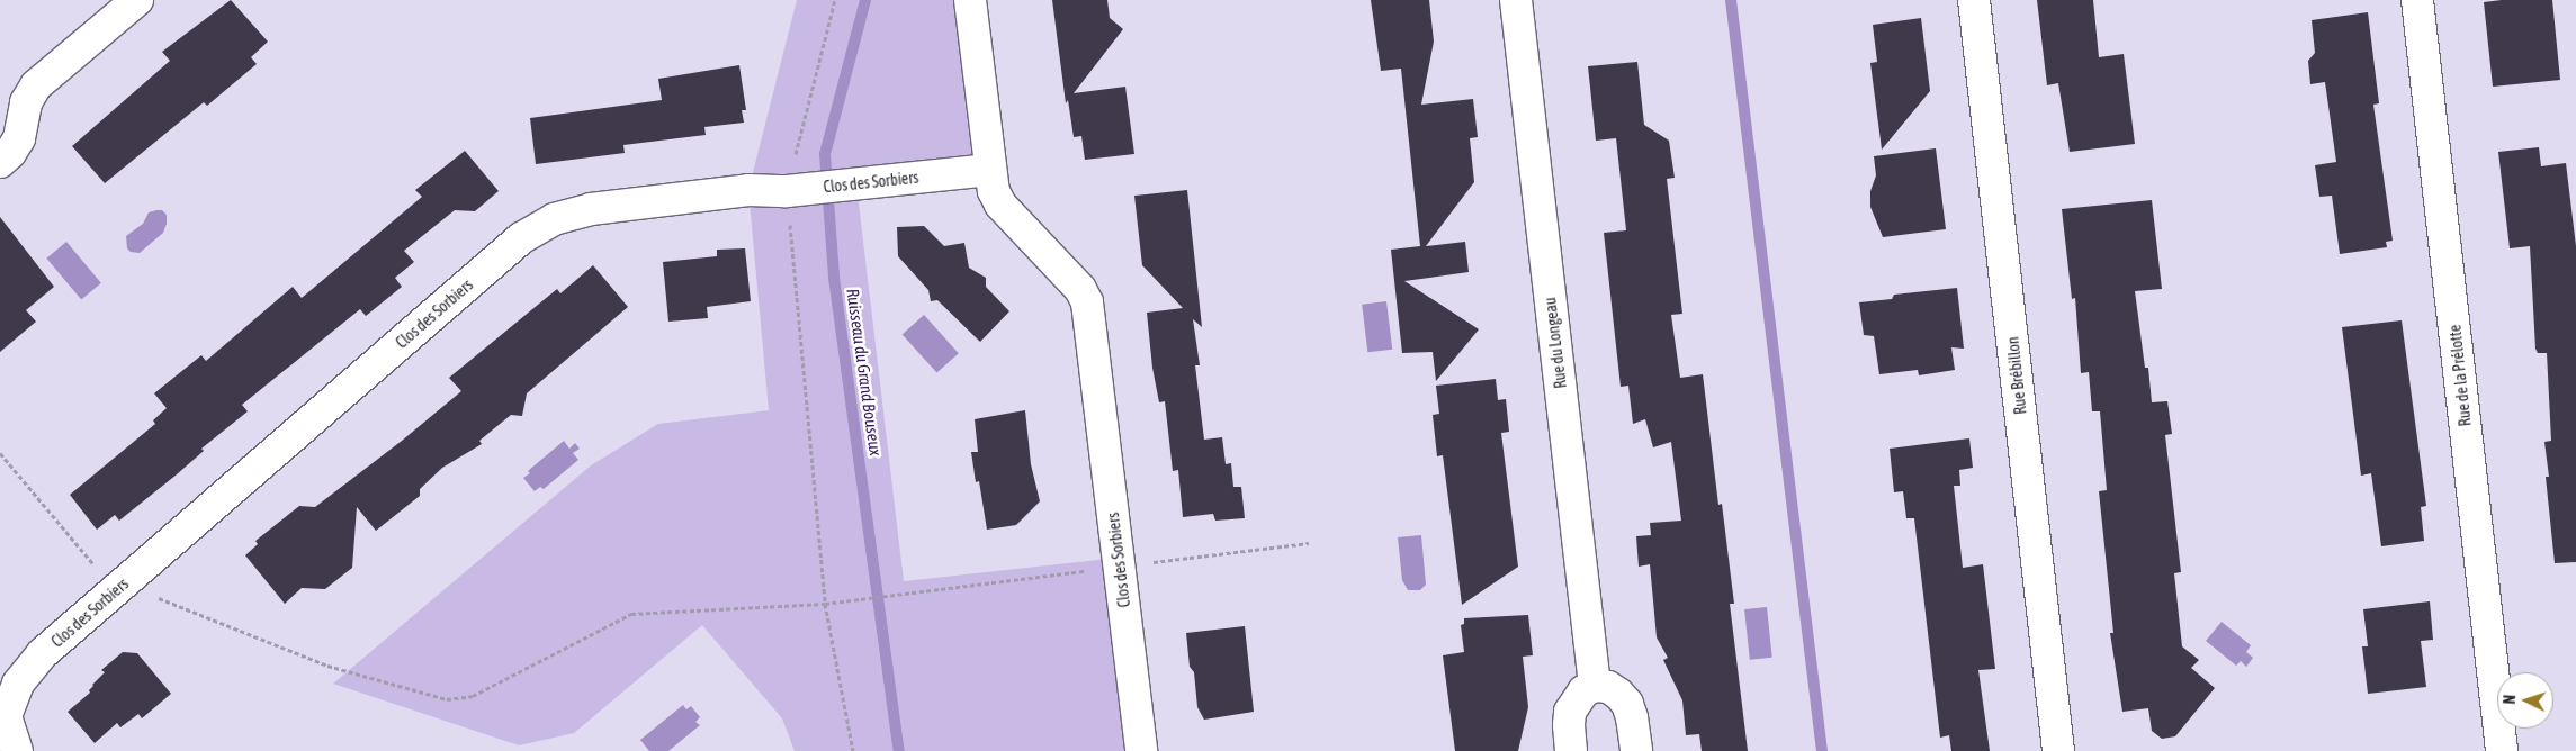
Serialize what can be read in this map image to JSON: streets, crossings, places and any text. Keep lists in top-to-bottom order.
{
  "streets": {
    "street": [
      "Clos des Sorbiers",
      "Rue du Longeau",
      "Rue Brébillon",
      "Rue de la Prélotte"
    ]
  },
  "water": ["Ruisseau du Grand Bouseux"],
  "north": "left"
}
